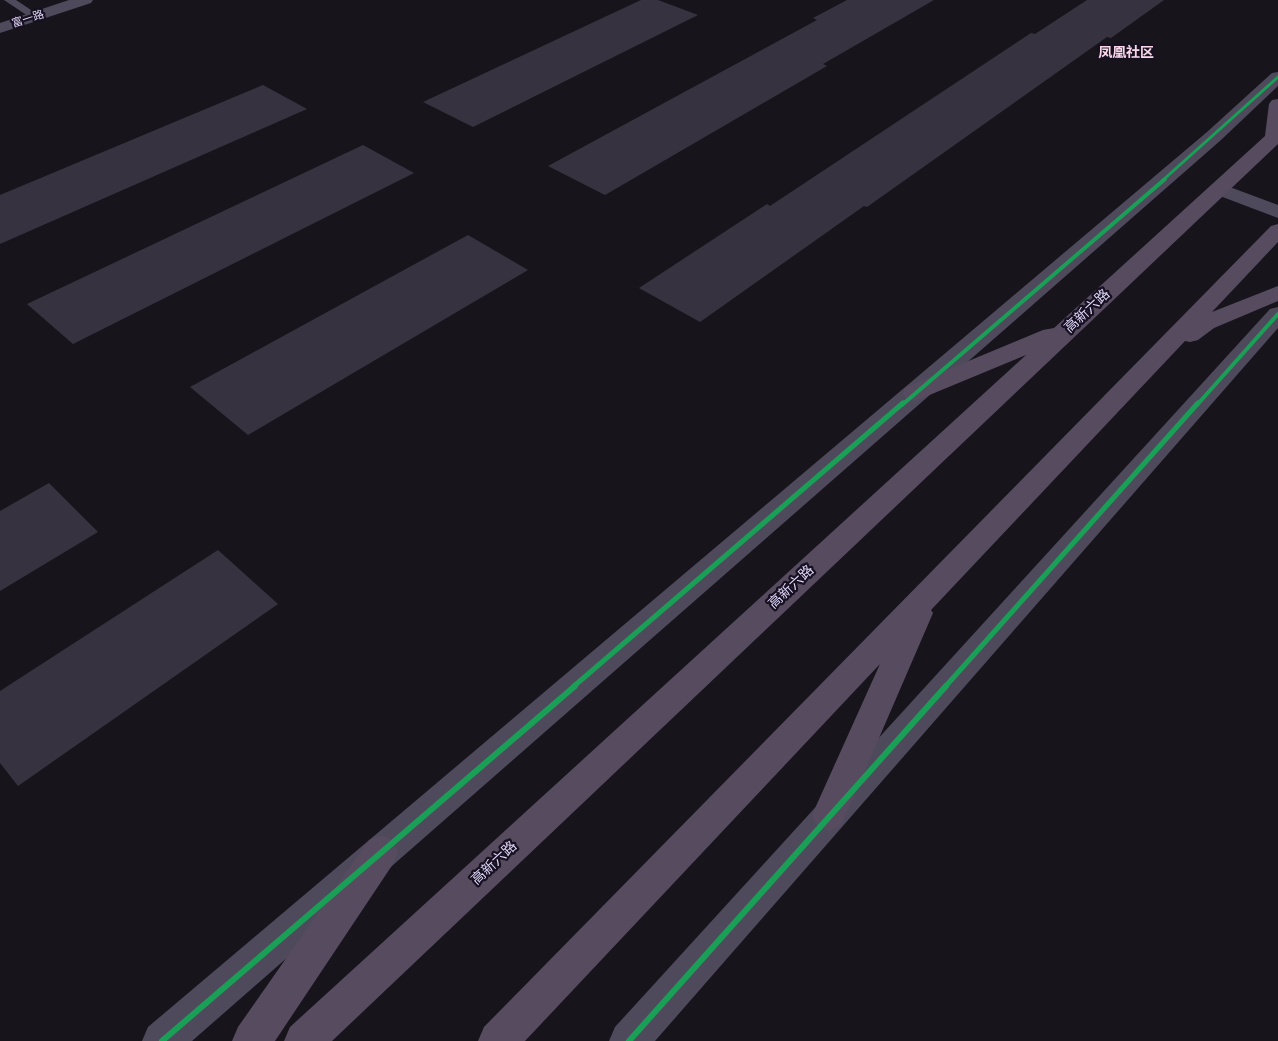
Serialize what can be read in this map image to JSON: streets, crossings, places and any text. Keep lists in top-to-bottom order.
{
  "streets": {
    "main road": ["高新六路"],
    "street": ["富一路"]
  },
  "districts": ["凤凰社区"]
}
